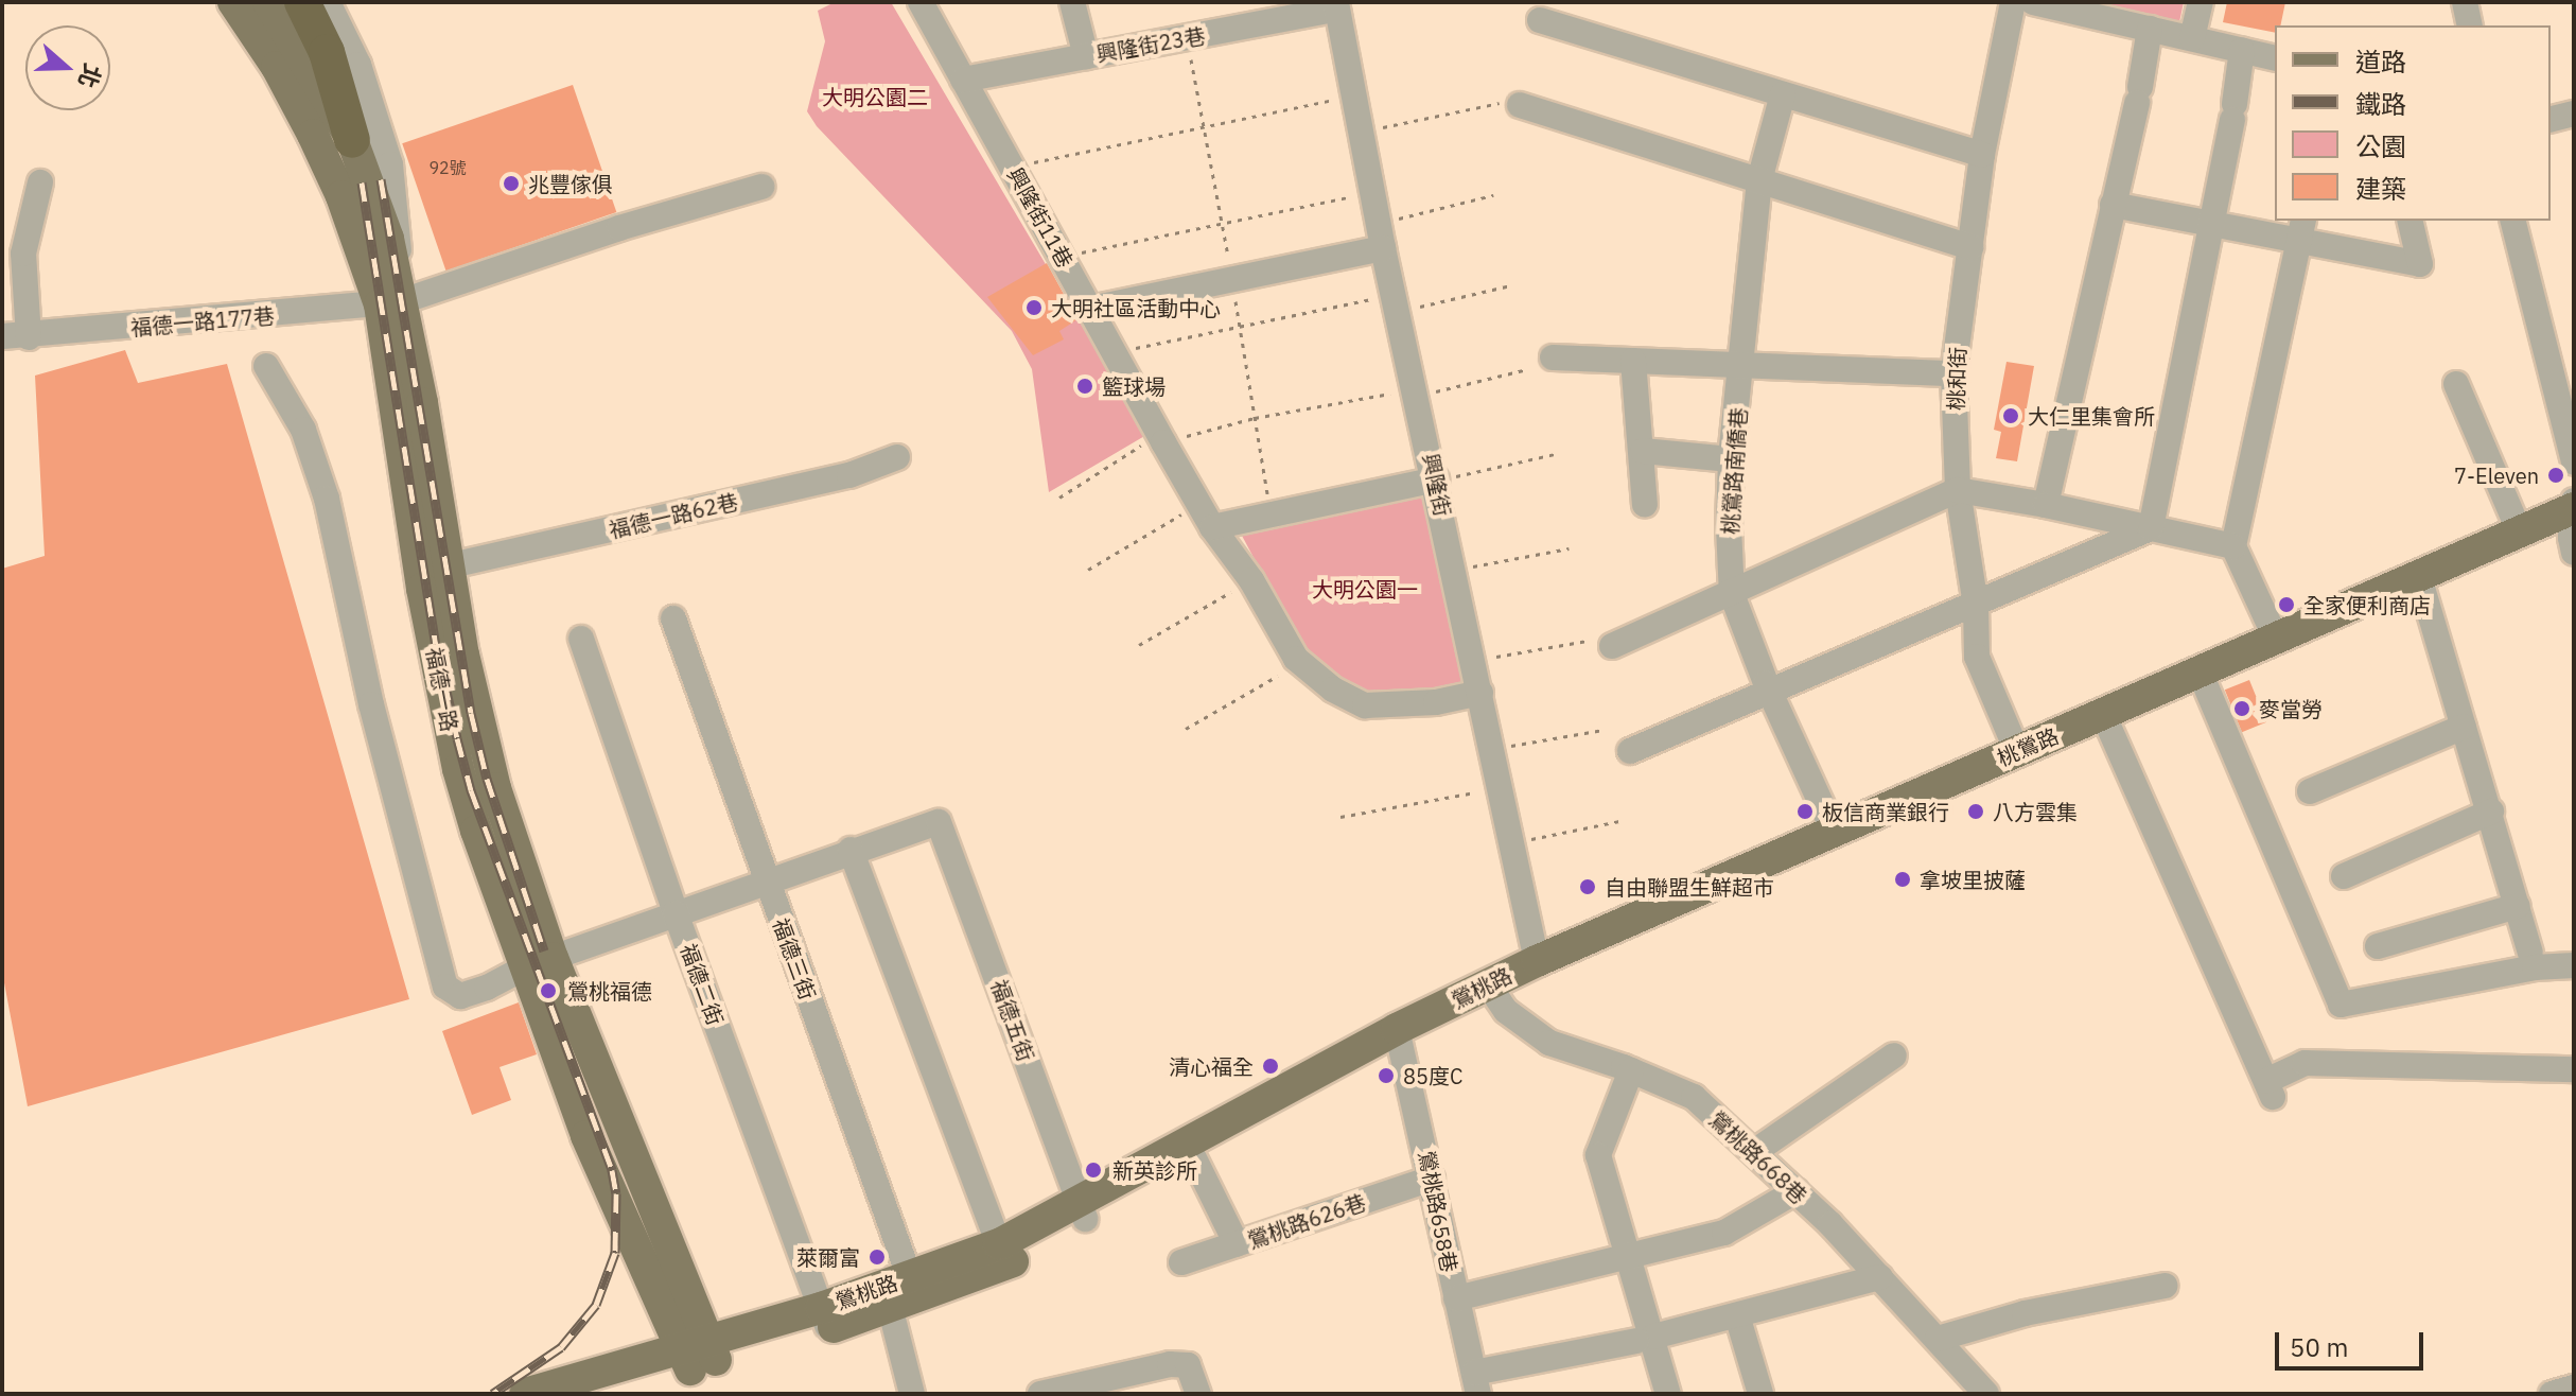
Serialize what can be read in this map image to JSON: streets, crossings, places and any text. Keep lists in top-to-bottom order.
{
  "streets": {
    "main road": ["福德一路", "桃鶯路", "鶯桃路"],
    "street": [
      "興隆街23巷",
      "興隆街11巷",
      "福德一路177巷",
      "桃和街",
      "桃鶯路南僑巷",
      "興隆街",
      "福德一路62巷",
      "福德三街",
      "福德二街",
      "福德五街",
      "鶯桃路668巷",
      "鶯桃路658巷",
      "鶯桃路626巷"
    ]
  },
  "crossings": [
    ["興隆街23巷", "興隆街11巷"],
    ["興隆街23巷", "興隆街"],
    ["興隆街11巷", "興隆街"],
    ["福德一路177巷", "福德一路"],
    ["桃和街", "桃鶯路"],
    ["桃鶯路南僑巷", "桃鶯路"],
    ["興隆街", "桃鶯路"],
    ["興隆街", "鶯桃路"],
    ["福德一路62巷", "福德一路"],
    ["福德一路", "鶯桃路"],
    ["桃鶯路", "鶯桃路"],
    ["福德三街", "鶯桃路"],
    ["福德二街", "鶯桃路"],
    ["鶯桃路", "福德五街"],
    ["鶯桃路", "鶯桃路668巷"],
    ["鶯桃路", "鶯桃路658巷"],
    ["鶯桃路658巷", "鶯桃路626巷"]
  ],
  "parks": ["大明公園二", "大明公園一"],
  "places": [
    "兆豐傢俱",
    "大明社區活動中心",
    "籃球場",
    "大仁里集會所",
    "7-Eleven",
    "全家便利商店",
    "麥當勞",
    "板信商業銀行",
    "八方雲集",
    "拿坡里披薩",
    "自由聯盟生鮮超市",
    "鶯桃福德",
    "清心福全",
    "85度C",
    "新英診所",
    "萊爾富"
  ],
  "house_numbers": ["92號"],
  "legend": [
    "道路",
    "鐵路",
    "公園",
    "建築"
  ],
  "scale_bar": "50 m",
  "north": "right"
}
